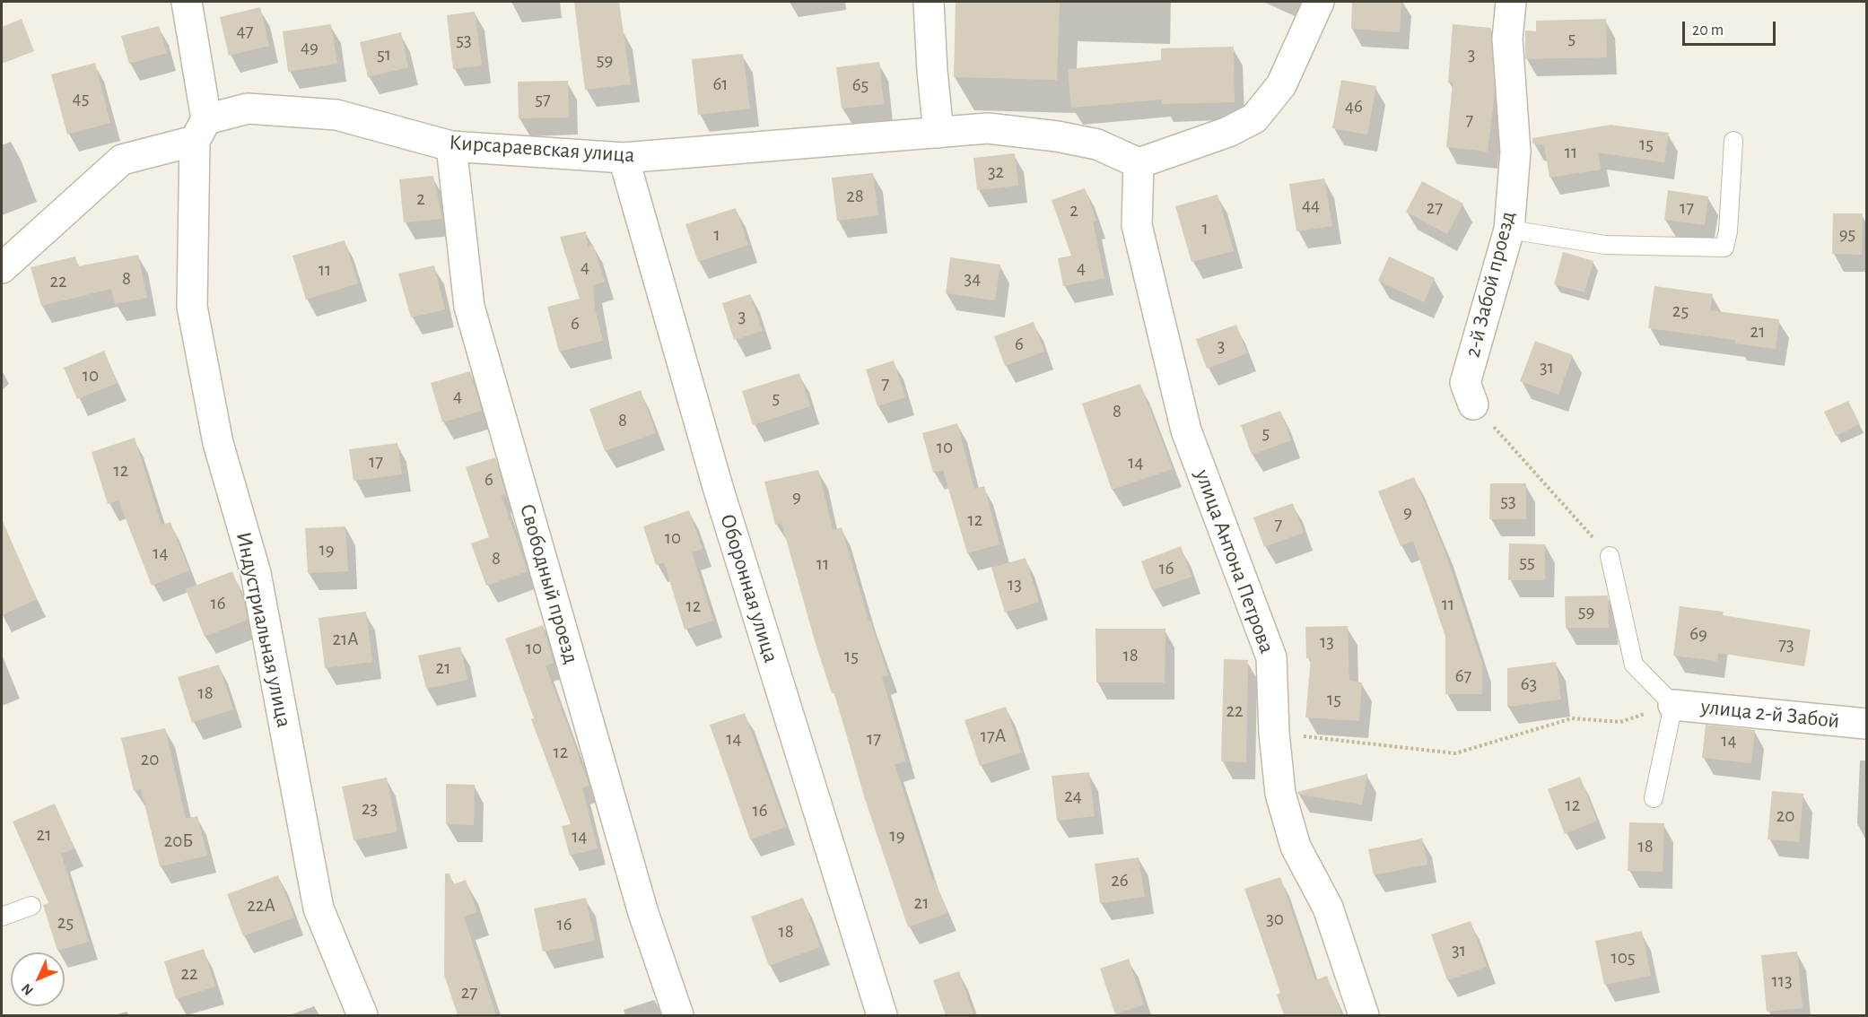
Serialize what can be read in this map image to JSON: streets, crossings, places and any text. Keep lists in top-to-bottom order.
{
  "streets": {
    "street": [
      "Кирсараевская улица",
      "2-й Забой проезд",
      "улица Антона Петрова",
      "Свободный проезд",
      "Оборонная улица",
      "Индустриальная улица",
      "улица 2-й Забой"
    ]
  },
  "crossings": [
    ["Кирсараевская улица", "улица Антона Петрова"],
    ["Кирсараевская улица", "Свободный проезд"],
    ["Кирсараевская улица", "Оборонная улица"],
    ["Кирсараевская улица", "Индустриальная улица"]
  ],
  "house_numbers": [
    "47",
    "5",
    "53",
    "49",
    "51",
    "3",
    "59",
    "61",
    "65",
    "45",
    "57",
    "46",
    "7",
    "15",
    "11",
    "32",
    "28",
    "2",
    "44",
    "27",
    "17",
    "2",
    "1",
    "95",
    "1",
    "4",
    "4",
    "11",
    "8",
    "34",
    "22",
    "25",
    "3",
    "6",
    "21",
    "6",
    "3",
    "31",
    "10",
    "7",
    "4",
    "5",
    "8",
    "8",
    "5",
    "10",
    "17",
    "14",
    "12",
    "6",
    "9",
    "53",
    "9",
    "12",
    "7",
    "10",
    "19",
    "14",
    "8",
    "55",
    "11",
    "16",
    "13",
    "16",
    "11",
    "12",
    "59",
    "69",
    "21А",
    "13",
    "73",
    "10",
    "18",
    "15",
    "21",
    "67",
    "63",
    "18",
    "15",
    "22",
    "17А",
    "14",
    "17",
    "14",
    "12",
    "20",
    "24",
    "12",
    "23",
    "16",
    "20",
    "21",
    "19",
    "14",
    "20Б",
    "18",
    "26",
    "21",
    "22А",
    "30",
    "25",
    "16",
    "18",
    "31",
    "105",
    "22",
    "113",
    "27"
  ],
  "scale_bar": "20 m",
  "north": "bottom left"
}
